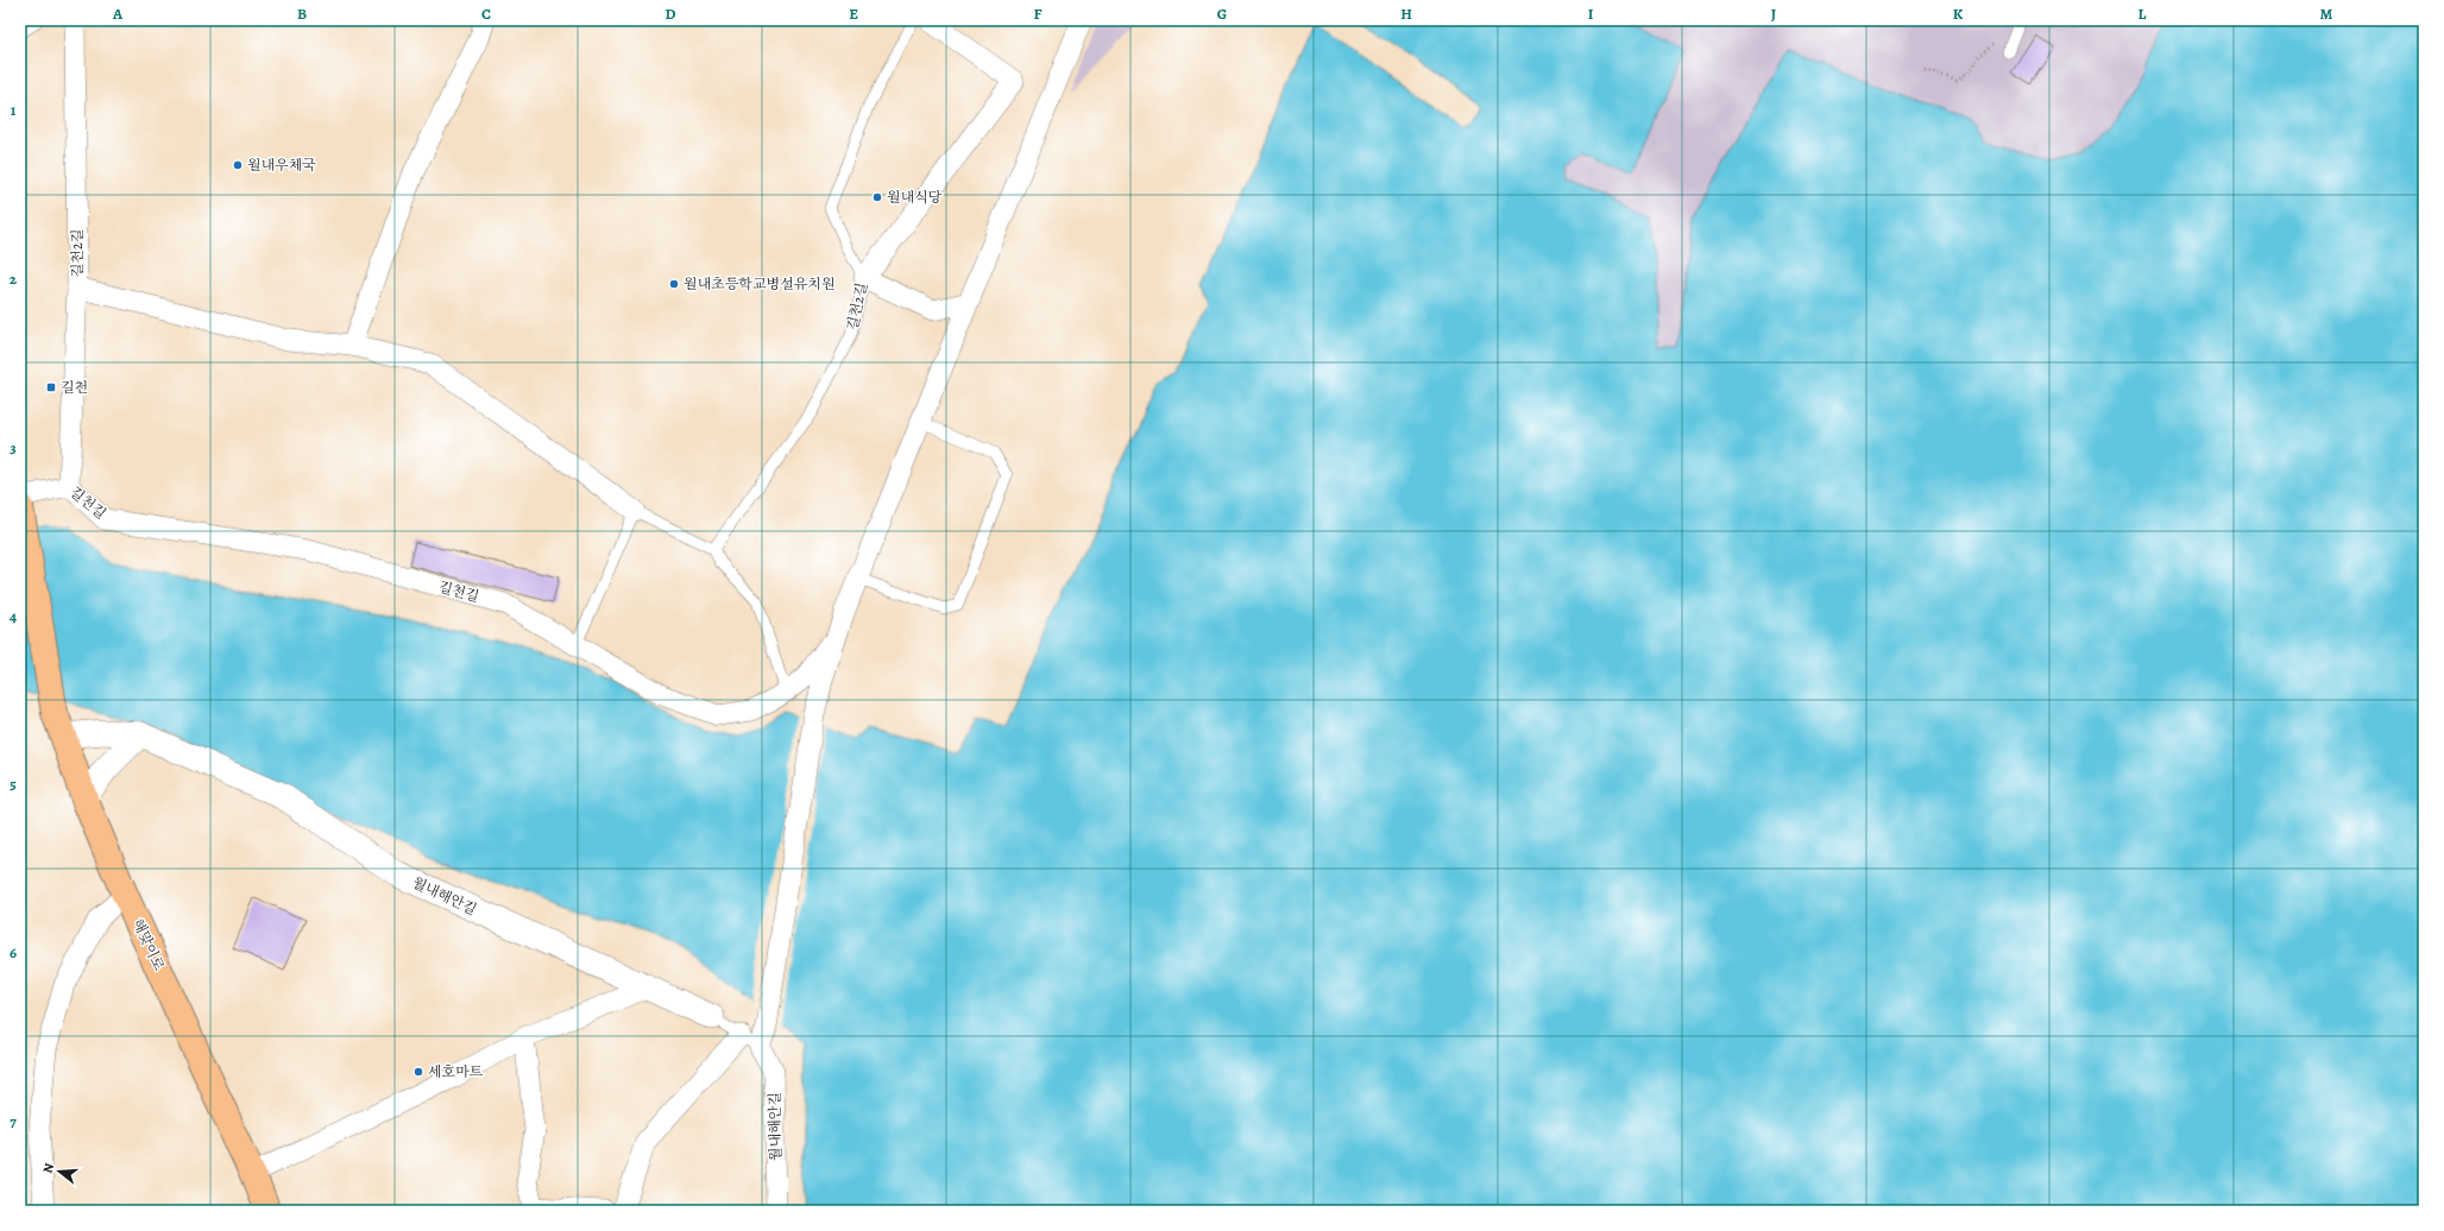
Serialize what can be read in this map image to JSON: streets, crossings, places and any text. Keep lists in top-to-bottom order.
{
  "streets": {
    "main road": ["해맞이로"],
    "street": ["길천2길", "길천길", "월내해안길"]
  },
  "crossings": [
    ["길천2길", "길천길"],
    ["길천길", "해맞이로"],
    ["월내해안길", "해맞이로"]
  ],
  "places": {
    "other": [
      "월내우체국",
      "월내식당",
      "월내초등학교병설유치원",
      "세호마트"
    ],
    "transit": ["길천"]
  },
  "north": "left",
  "grid": {
    "columns": [
      "A",
      "B",
      "C",
      "D",
      "E",
      "F",
      "G",
      "H",
      "I",
      "J",
      "K",
      "L",
      "M"
    ],
    "rows": [
      "1",
      "2",
      "3",
      "4",
      "5",
      "6",
      "7"
    ]
  }
}
